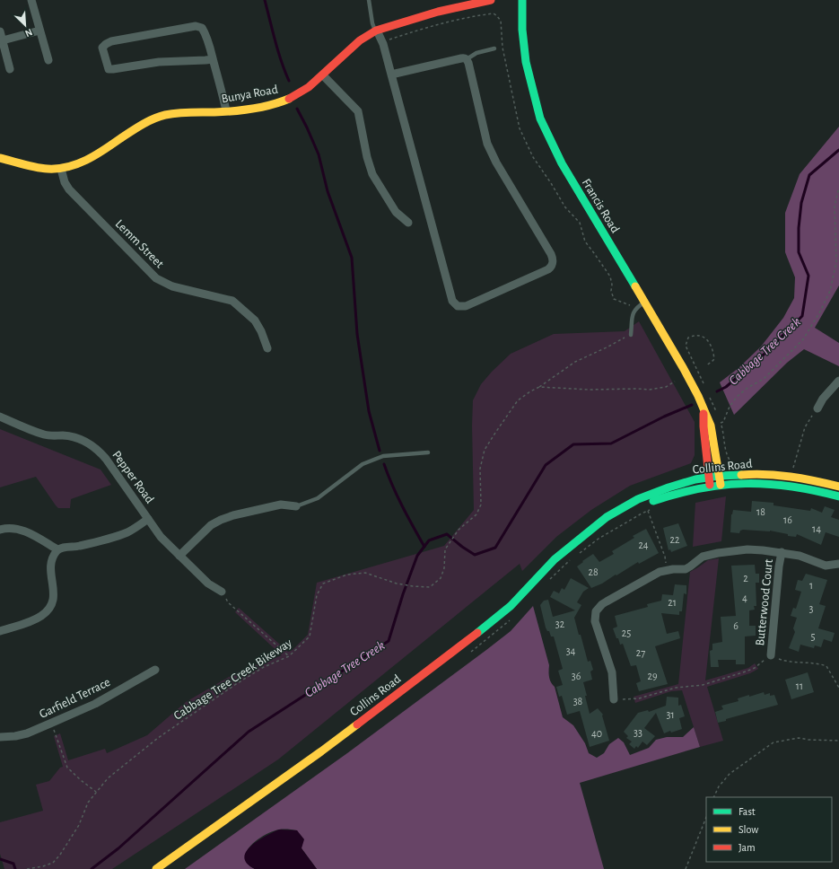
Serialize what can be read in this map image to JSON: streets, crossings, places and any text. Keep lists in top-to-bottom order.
{
  "streets": {
    "street": [
      "Bunya Road",
      "Francis Road",
      "Lemm Street",
      "Collins Road",
      "Pepper Road",
      "Butterwood Court",
      "Garfield Terrace"
    ],
    "path": ["Cabbage Tree Creek Bikeway"]
  },
  "crossings": [
    ["Bunya Road", "Lemm Street"],
    ["Francis Road", "Collins Road"]
  ],
  "water": ["Cabbage Tree Creek"],
  "house_numbers": [
    "18",
    "16",
    "14",
    "22",
    "24",
    "28",
    "2",
    "1",
    "4",
    "21",
    "3",
    "32",
    "6",
    "25",
    "5",
    "34",
    "27",
    "36",
    "29",
    "11",
    "38",
    "31",
    "33",
    "40"
  ],
  "legend": ["Fast", "Slow", "Jam"],
  "north": "bottom right"
}
